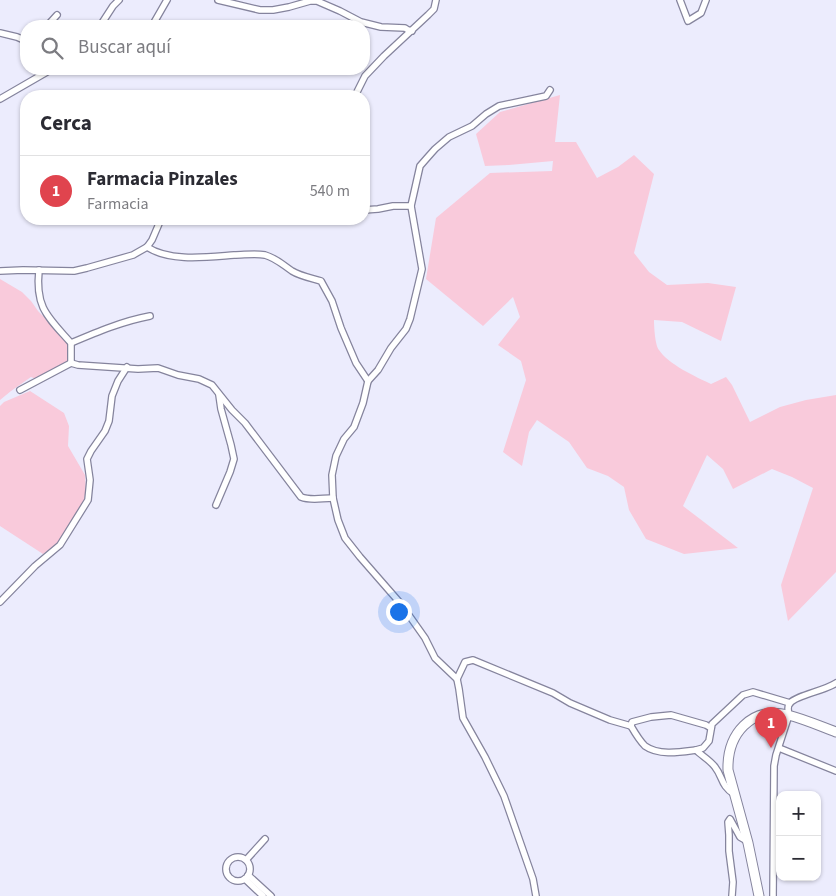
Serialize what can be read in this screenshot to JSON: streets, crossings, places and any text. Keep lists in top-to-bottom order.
{
  "page": {
    "search": "Buscar aquí",
    "heading": "Cerca",
    "list": [
      {
        "mark": "1",
        "name": "Farmacia Pinzales",
        "note": "Farmacia",
        "value": "540 m"
      }
    ],
    "pins": "1",
    "map_buttons": ["+", "−"]
  }
}
